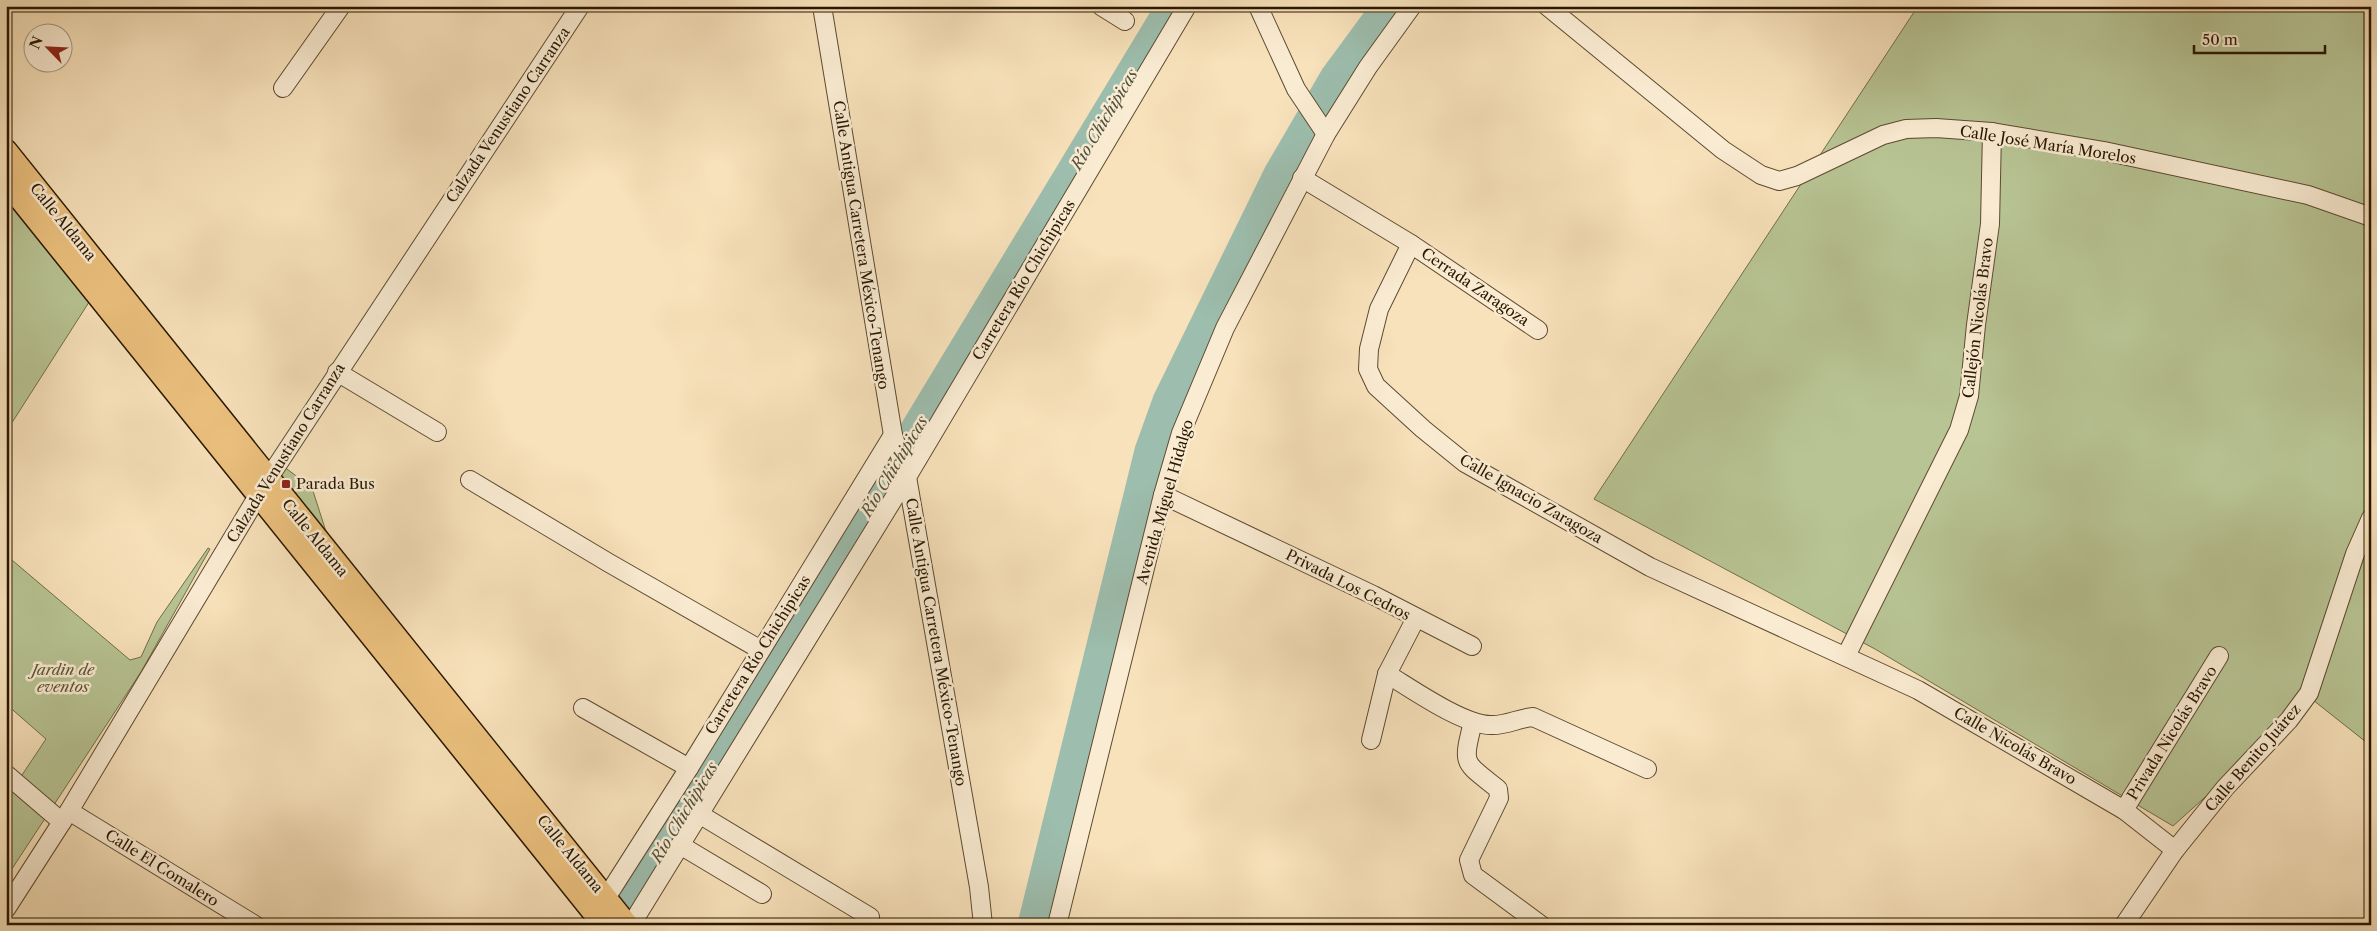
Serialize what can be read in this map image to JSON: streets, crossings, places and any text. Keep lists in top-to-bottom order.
{
  "streets": {
    "main road": ["Calle Aldama"],
    "street": [
      "Calzada Venustiano Carranza",
      "Calle José María Morelos",
      "Calle Antigua Carretera México-Tenango",
      "Carretera Río Chichipicas",
      "Cerrada Zaragoza",
      "Callejón Nicolás Bravo",
      "Calle Ignacio Zaragoza",
      "Avenida Miguel Hidalgo",
      "Privada Los Cedros",
      "Privada Nicolás Bravo",
      "Calle Nicolás Bravo",
      "Calle Benito Juárez",
      "Calle El Comalero"
    ]
  },
  "crossings": [
    ["Calzada Venustiano Carranza", "Calle Aldama"],
    ["Calzada Venustiano Carranza", "Calle El Comalero"],
    ["Calle José María Morelos", "Callejón Nicolás Bravo"],
    ["Calle Aldama", "Carretera Río Chichipicas"],
    ["Calle Antigua Carretera México-Tenango", "Carretera Río Chichipicas"],
    ["Cerrada Zaragoza", "Calle Ignacio Zaragoza"],
    ["Callejón Nicolás Bravo", "Calle Ignacio Zaragoza"],
    ["Callejón Nicolás Bravo", "Calle Nicolás Bravo"],
    ["Calle Ignacio Zaragoza", "Calle Nicolás Bravo"],
    ["Avenida Miguel Hidalgo", "Privada Los Cedros"],
    ["Privada Nicolás Bravo", "Calle Nicolás Bravo"],
    ["Calle Nicolás Bravo", "Calle Benito Juárez"]
  ],
  "water": ["Río Chichipicas"],
  "parks": ["Jardin de eventos"],
  "places": {
    "transit": ["Parada Bus"]
  },
  "scale_bar": "50 m",
  "north": "top left"
}
